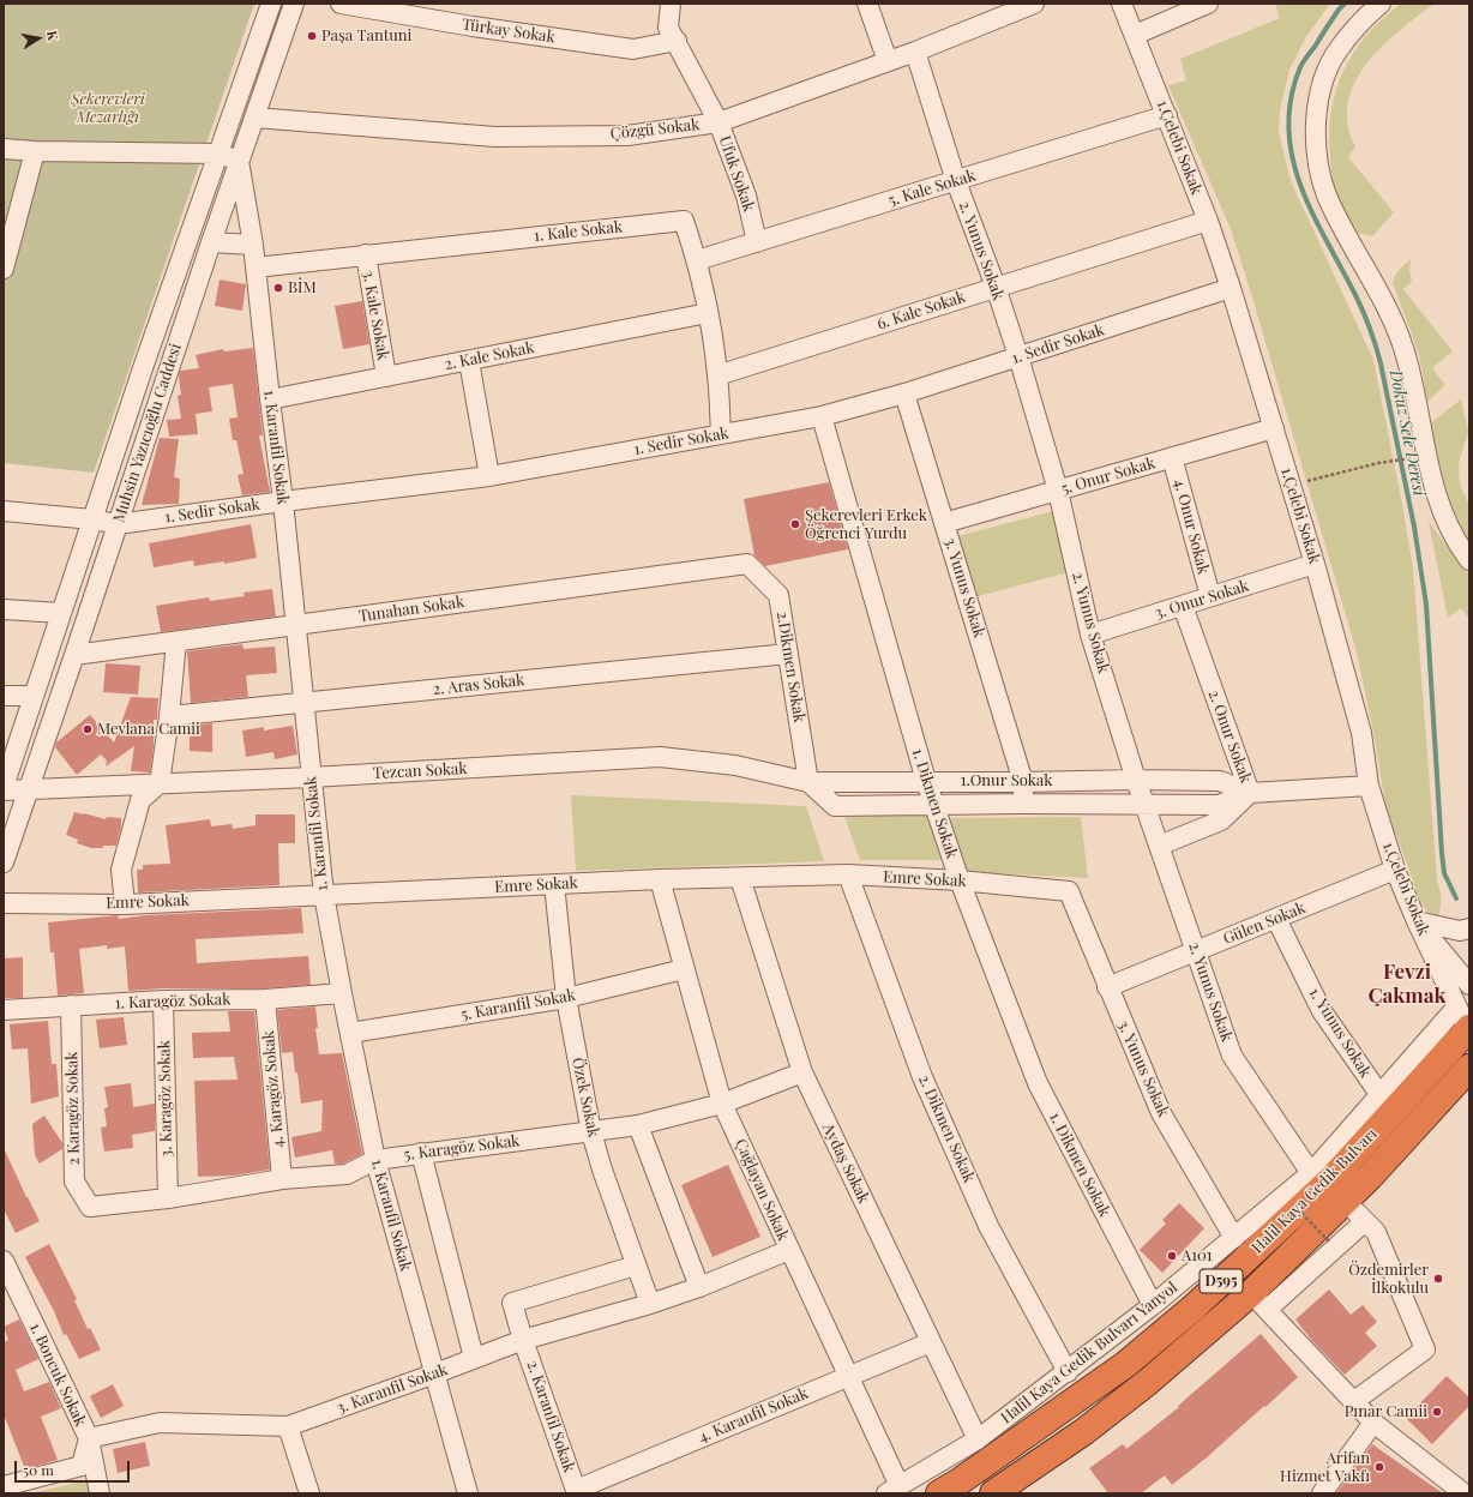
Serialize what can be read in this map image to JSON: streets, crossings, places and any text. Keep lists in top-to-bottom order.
{
  "streets": {
    "highway": ["Halil Kaya Gedik Bulvarı", "D595"],
    "street": [
      "Türkay Sokak",
      "Çözgü Sokak",
      "1.Çelebi Sokak",
      "Ufuk Sokak",
      "5. Kale Sokak",
      "1. Kale Sokak",
      "2. Yunus Sokak",
      "6. Kale Sokak",
      "3. Kale Sokak",
      "1. Sedir Sokak",
      "2. Kale Sokak",
      "Muhsin Yazıcıoğlu Caddesi",
      "1. Karanfil Sokak",
      "5. Onur Sokak",
      "4. Onur Sokak",
      "3. Yunus Sokak",
      "3. Onur Sokak",
      "Tunahan Sokak",
      "2.Dikmen Sokak",
      "2. Aras Sokak",
      "2. Onur Sokak",
      "Tezcan Sokak",
      "1.Onur Sokak",
      "1. Dikmen Sokak",
      "Emre Sokak",
      "Gülen Sokak",
      "1. Karagöz Sokak",
      "5. Karanfil Sokak",
      "1. Yunus Sokak",
      "4. Karagöz Sokak",
      "Özek Sokak",
      "3. Karagöz Sokak",
      "2 Karagöz Sokak",
      "2. Dikmen Sokak",
      "5. Karagöz Sokak",
      "Aydaş Sokak",
      "Çağlayan Sokak",
      "Halil Kaya Gedik Bulvarı Yanyol",
      "1. Boncuk Sokak",
      "3. Karanfil Sokak",
      "4. Karanfil Sokak",
      "2. Karanfil Sokak"
    ]
  },
  "crossings": [
    ["Türkay Sokak", "Ufuk Sokak"],
    ["Çözgü Sokak", "Ufuk Sokak"],
    ["Çözgü Sokak", "2. Yunus Sokak"],
    ["Çözgü Sokak", "Muhsin Yazıcıoğlu Caddesi"],
    ["1.Çelebi Sokak", "5. Kale Sokak"],
    ["1.Çelebi Sokak", "6. Kale Sokak"],
    ["1.Çelebi Sokak", "1. Sedir Sokak"],
    ["1.Çelebi Sokak", "5. Onur Sokak"],
    ["1.Çelebi Sokak", "3. Onur Sokak"],
    ["1.Çelebi Sokak", "1.Onur Sokak"],
    ["1.Çelebi Sokak", "Gülen Sokak"],
    ["1.Çelebi Sokak", "Halil Kaya Gedik Bulvarı"],
    ["1.Çelebi Sokak", "Halil Kaya Gedik Bulvarı Yanyol"],
    ["Ufuk Sokak", "5. Kale Sokak"],
    ["5. Kale Sokak", "1. Kale Sokak"],
    ["5. Kale Sokak", "2. Yunus Sokak"],
    ["1. Kale Sokak", "6. Kale Sokak"],
    ["1. Kale Sokak", "3. Kale Sokak"],
    ["1. Kale Sokak", "1. Sedir Sokak"],
    ["1. Kale Sokak", "2. Kale Sokak"],
    ["1. Kale Sokak", "1. Karanfil Sokak"],
    ["2. Yunus Sokak", "6. Kale Sokak"],
    ["2. Yunus Sokak", "1. Sedir Sokak"],
    ["2. Yunus Sokak", "5. Onur Sokak"],
    ["2. Yunus Sokak", "3. Onur Sokak"],
    ["2. Yunus Sokak", "2. Onur Sokak"],
    ["2. Yunus Sokak", "1.Onur Sokak"],
    ["2. Yunus Sokak", "Gülen Sokak"],
    ["2. Yunus Sokak", "Halil Kaya Gedik Bulvarı Yanyol"],
    ["3. Kale Sokak", "2. Kale Sokak"],
    ["1. Sedir Sokak", "Muhsin Yazıcıoğlu Caddesi"],
    ["1. Sedir Sokak", "1. Karanfil Sokak"],
    ["1. Sedir Sokak", "3. Yunus Sokak"],
    ["1. Sedir Sokak", "1. Dikmen Sokak"],
    ["2. Kale Sokak", "1. Karanfil Sokak"],
    ["Muhsin Yazıcıoğlu Caddesi", "1. Karanfil Sokak"],
    ["Muhsin Yazıcıoğlu Caddesi", "Tunahan Sokak"],
    ["Muhsin Yazıcıoğlu Caddesi", "Tezcan Sokak"],
    ["1. Karanfil Sokak", "Tunahan Sokak"],
    ["1. Karanfil Sokak", "2. Aras Sokak"],
    ["1. Karanfil Sokak", "Tezcan Sokak"],
    ["1. Karanfil Sokak", "Emre Sokak"],
    ["1. Karanfil Sokak", "1. Karagöz Sokak"],
    ["1. Karanfil Sokak", "5. Karanfil Sokak"],
    ["1. Karanfil Sokak", "5. Karagöz Sokak"],
    ["1. Karanfil Sokak", "3. Karanfil Sokak"],
    ["5. Onur Sokak", "4. Onur Sokak"],
    ["5. Onur Sokak", "3. Yunus Sokak"],
    ["4. Onur Sokak", "3. Onur Sokak"],
    ["3. Yunus Sokak", "1.Onur Sokak"],
    ["3. Yunus Sokak", "Emre Sokak"],
    ["3. Yunus Sokak", "Gülen Sokak"],
    ["3. Yunus Sokak", "Halil Kaya Gedik Bulvarı Yanyol"],
    ["3. Onur Sokak", "2. Onur Sokak"],
    ["Tunahan Sokak", "2.Dikmen Sokak"],
    ["2.Dikmen Sokak", "2. Aras Sokak"],
    ["2.Dikmen Sokak", "Tezcan Sokak"],
    ["2.Dikmen Sokak", "1.Onur Sokak"],
    ["2. Onur Sokak", "1.Onur Sokak"],
    ["Tezcan Sokak", "1.Onur Sokak"],
    ["1.Onur Sokak", "1. Dikmen Sokak"],
    ["1. Dikmen Sokak", "Emre Sokak"],
    ["1. Dikmen Sokak", "Halil Kaya Gedik Bulvarı Yanyol"],
    ["Emre Sokak", "Özek Sokak"],
    ["Emre Sokak", "2. Dikmen Sokak"],
    ["Emre Sokak", "Aydaş Sokak"],
    ["Emre Sokak", "Çağlayan Sokak"],
    ["Gülen Sokak", "1. Yunus Sokak"],
    ["1. Karagöz Sokak", "4. Karagöz Sokak"],
    ["1. Karagöz Sokak", "3. Karagöz Sokak"],
    ["1. Karagöz Sokak", "2 Karagöz Sokak"],
    ["5. Karanfil Sokak", "Özek Sokak"],
    ["5. Karanfil Sokak", "Çağlayan Sokak"],
    ["1. Yunus Sokak", "Halil Kaya Gedik Bulvarı Yanyol"],
    ["4. Karagöz Sokak", "5. Karagöz Sokak"],
    ["Özek Sokak", "5. Karagöz Sokak"],
    ["Özek Sokak", "3. Karanfil Sokak"],
    ["Özek Sokak", "2. Karanfil Sokak"],
    ["3. Karagöz Sokak", "5. Karagöz Sokak"],
    ["2 Karagöz Sokak", "5. Karagöz Sokak"],
    ["2. Dikmen Sokak", "Halil Kaya Gedik Bulvarı Yanyol"],
    ["5. Karagöz Sokak", "Aydaş Sokak"],
    ["5. Karagöz Sokak", "Çağlayan Sokak"],
    ["Aydaş Sokak", "Halil Kaya Gedik Bulvarı Yanyol"],
    ["Aydaş Sokak", "4. Karanfil Sokak"],
    ["Çağlayan Sokak", "Halil Kaya Gedik Bulvarı Yanyol"],
    ["Çağlayan Sokak", "3. Karanfil Sokak"],
    ["Çağlayan Sokak", "4. Karanfil Sokak"],
    ["Halil Kaya Gedik Bulvarı", "Halil Kaya Gedik Bulvarı Yanyol"],
    ["1. Boncuk Sokak", "3. Karanfil Sokak"],
    ["3. Karanfil Sokak", "2. Karanfil Sokak"],
    ["4. Karanfil Sokak", "2. Karanfil Sokak"]
  ],
  "districts": ["Fevzi Çakmak"],
  "water": ["Dokuz Sele Deresi"],
  "parks": ["Şekerevleri Mezarlığı"],
  "places": [
    "Paşa Tantuni",
    "BİM",
    "Şekerevleri Erkek Öğrenci Yurdu",
    "Mevlana Camii",
    "A101",
    "Özdemirler İlkokulu",
    "Pınar Camii",
    "Arifan Hizmet Vakfı"
  ],
  "scale_bar": "50 m",
  "north": "right"
}
